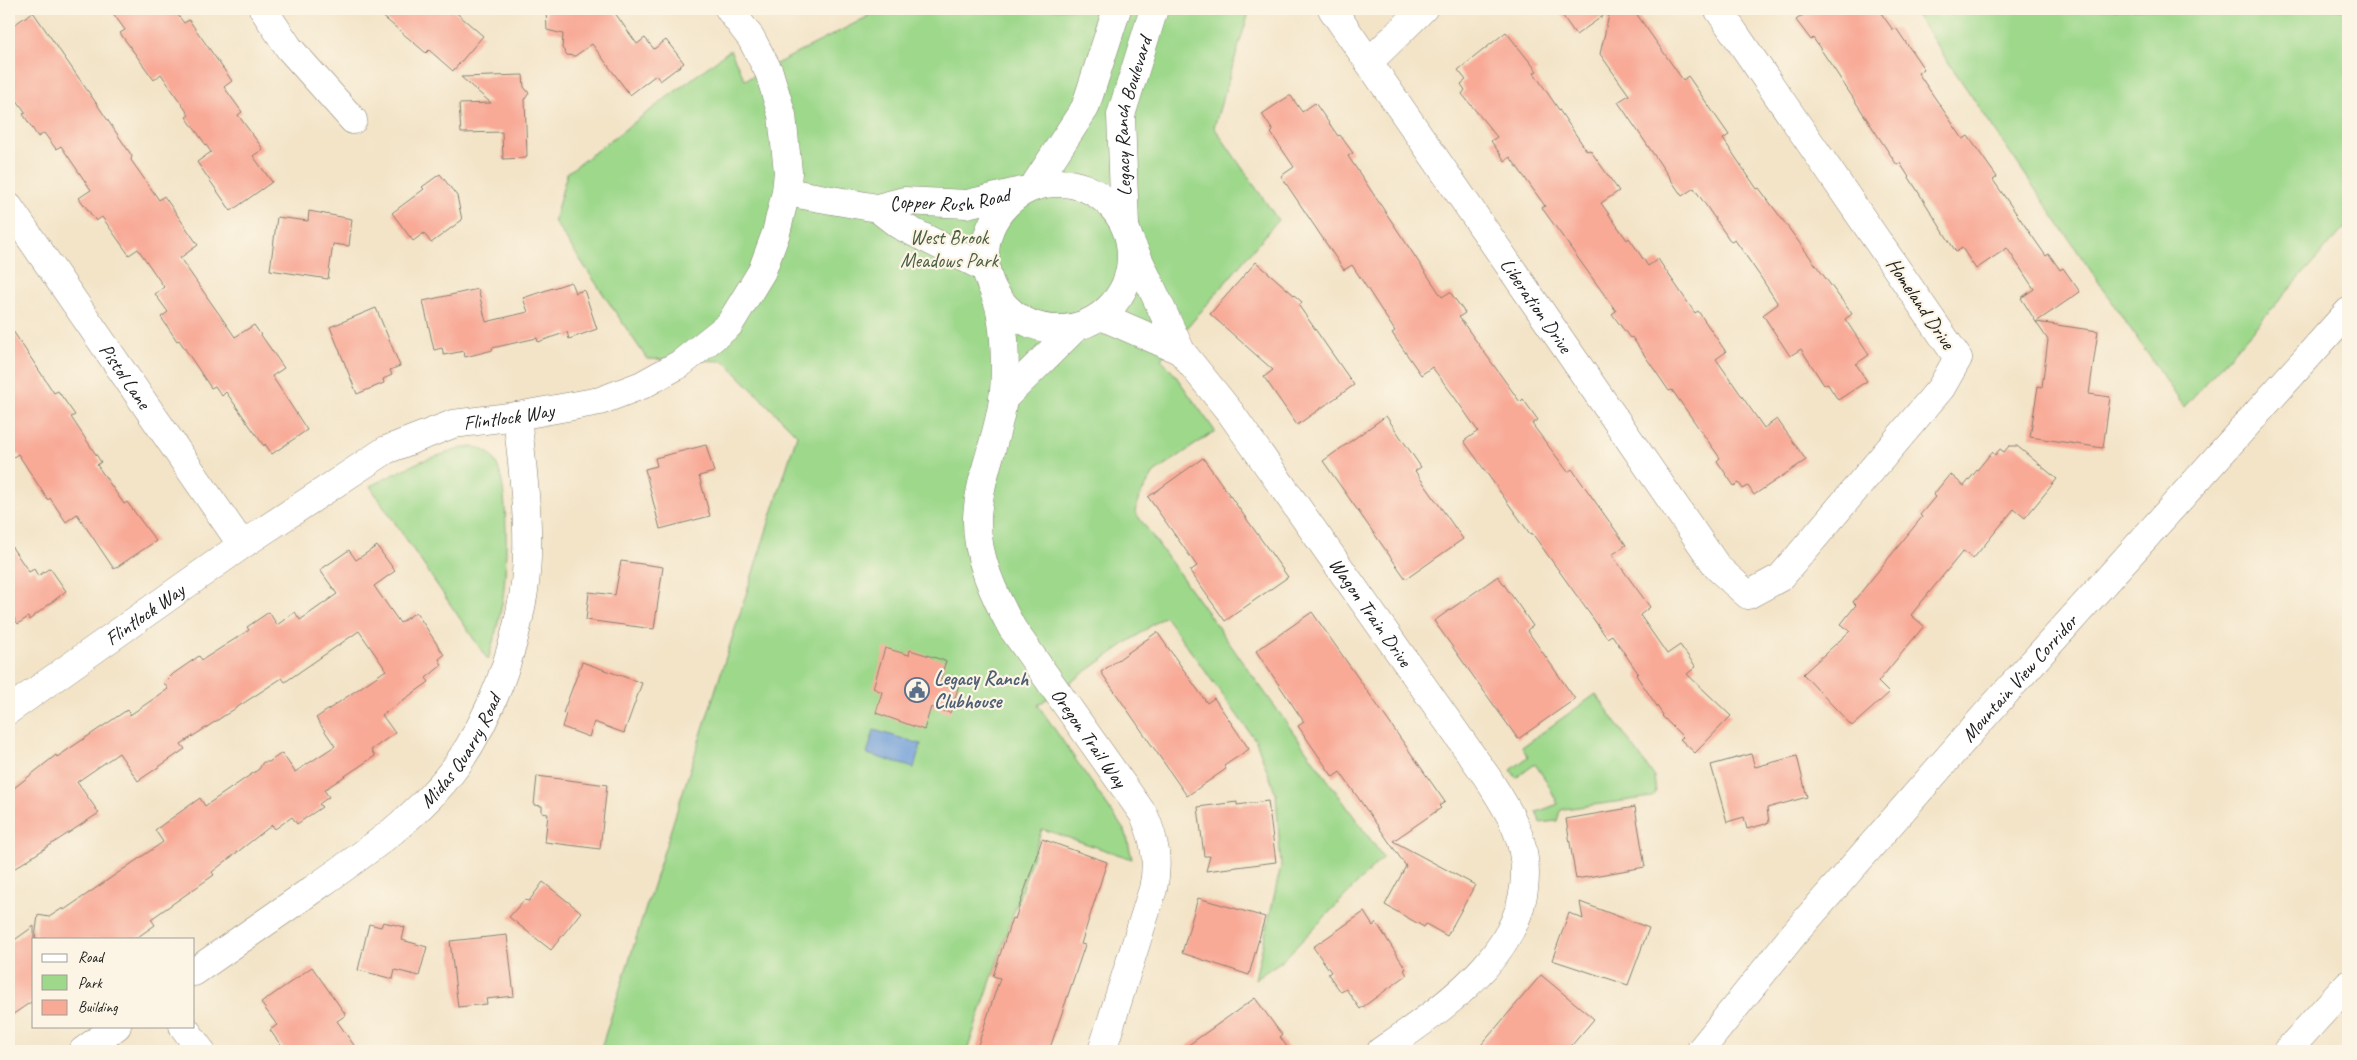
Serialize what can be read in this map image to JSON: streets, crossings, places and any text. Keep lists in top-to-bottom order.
{
  "streets": {
    "main road": [
      "Legacy Ranch Boulevard",
      "Copper Rush Road",
      "Homeland Drive",
      "Liberation Drive",
      "Pistol Lane",
      "Flintlock Way",
      "Wagon Train Drive",
      "Mountain View Corridor",
      "Oregon Trail Way",
      "Midas Quarry Road"
    ]
  },
  "crossings": [
    ["Legacy Ranch Boulevard", "Copper Rush Road"],
    ["Legacy Ranch Boulevard", "Wagon Train Drive"],
    ["Legacy Ranch Boulevard", "Oregon Trail Way"],
    ["Copper Rush Road", "Flintlock Way"],
    ["Copper Rush Road", "Wagon Train Drive"],
    ["Copper Rush Road", "Oregon Trail Way"],
    ["Homeland Drive", "Liberation Drive"],
    ["Pistol Lane", "Flintlock Way"],
    ["Flintlock Way", "Midas Quarry Road"],
    ["Wagon Train Drive", "Oregon Trail Way"]
  ],
  "parks": ["West Brook Meadows Park"],
  "places": {
    "public building": ["Legacy Ranch Clubhouse"]
  },
  "legend": ["Road", "Park", "Building"]
}
